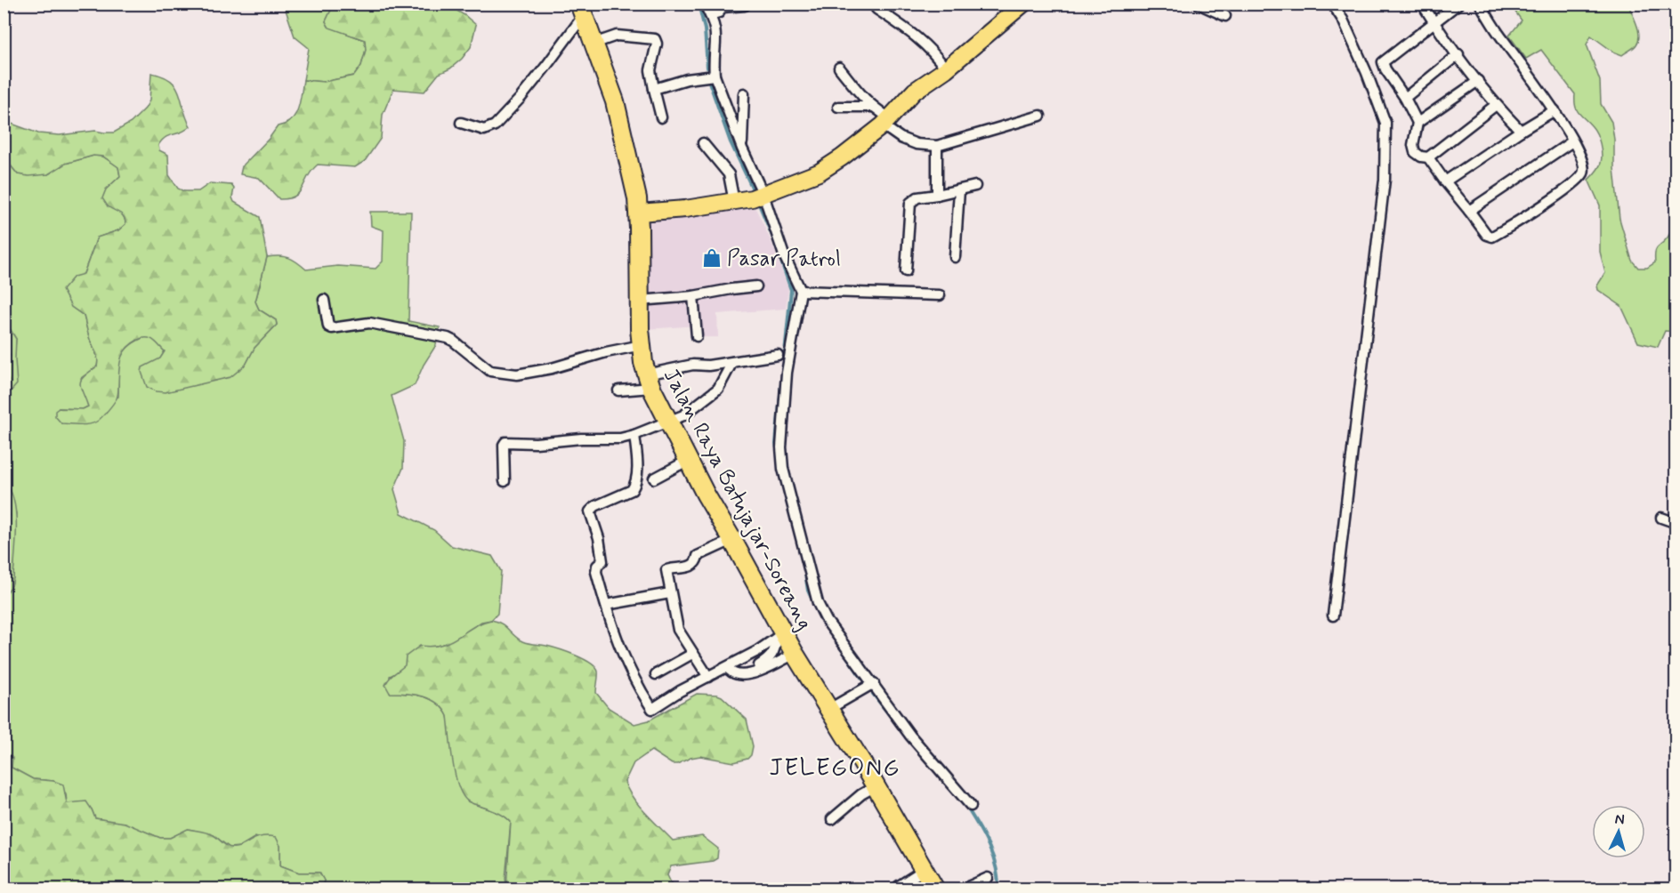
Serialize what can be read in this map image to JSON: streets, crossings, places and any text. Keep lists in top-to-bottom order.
{
  "streets": {
    "highway": ["Jalan Raya Batujajar-Soreang"]
  },
  "districts": ["JELEGONG"],
  "places": {
    "shop": ["Pasar Patrol"]
  },
  "north": "top"
}
